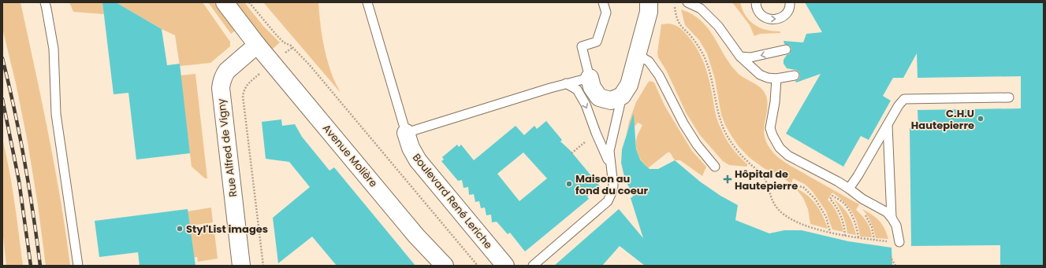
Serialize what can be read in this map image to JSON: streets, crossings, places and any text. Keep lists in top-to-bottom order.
{
  "streets": {
    "street": ["Rue Alfred de Vigny", "Avenue Molière", "Boulevard René Leriche"]
  },
  "crossings": [
    ["Rue Alfred de Vigny", "Avenue Molière"]
  ],
  "places": {
    "other": ["C.H.U Hautepierre", "Maison au fond du coeur", "Styl'List images"],
    "health": ["Hôpital de Hautepierre"]
  }
}
